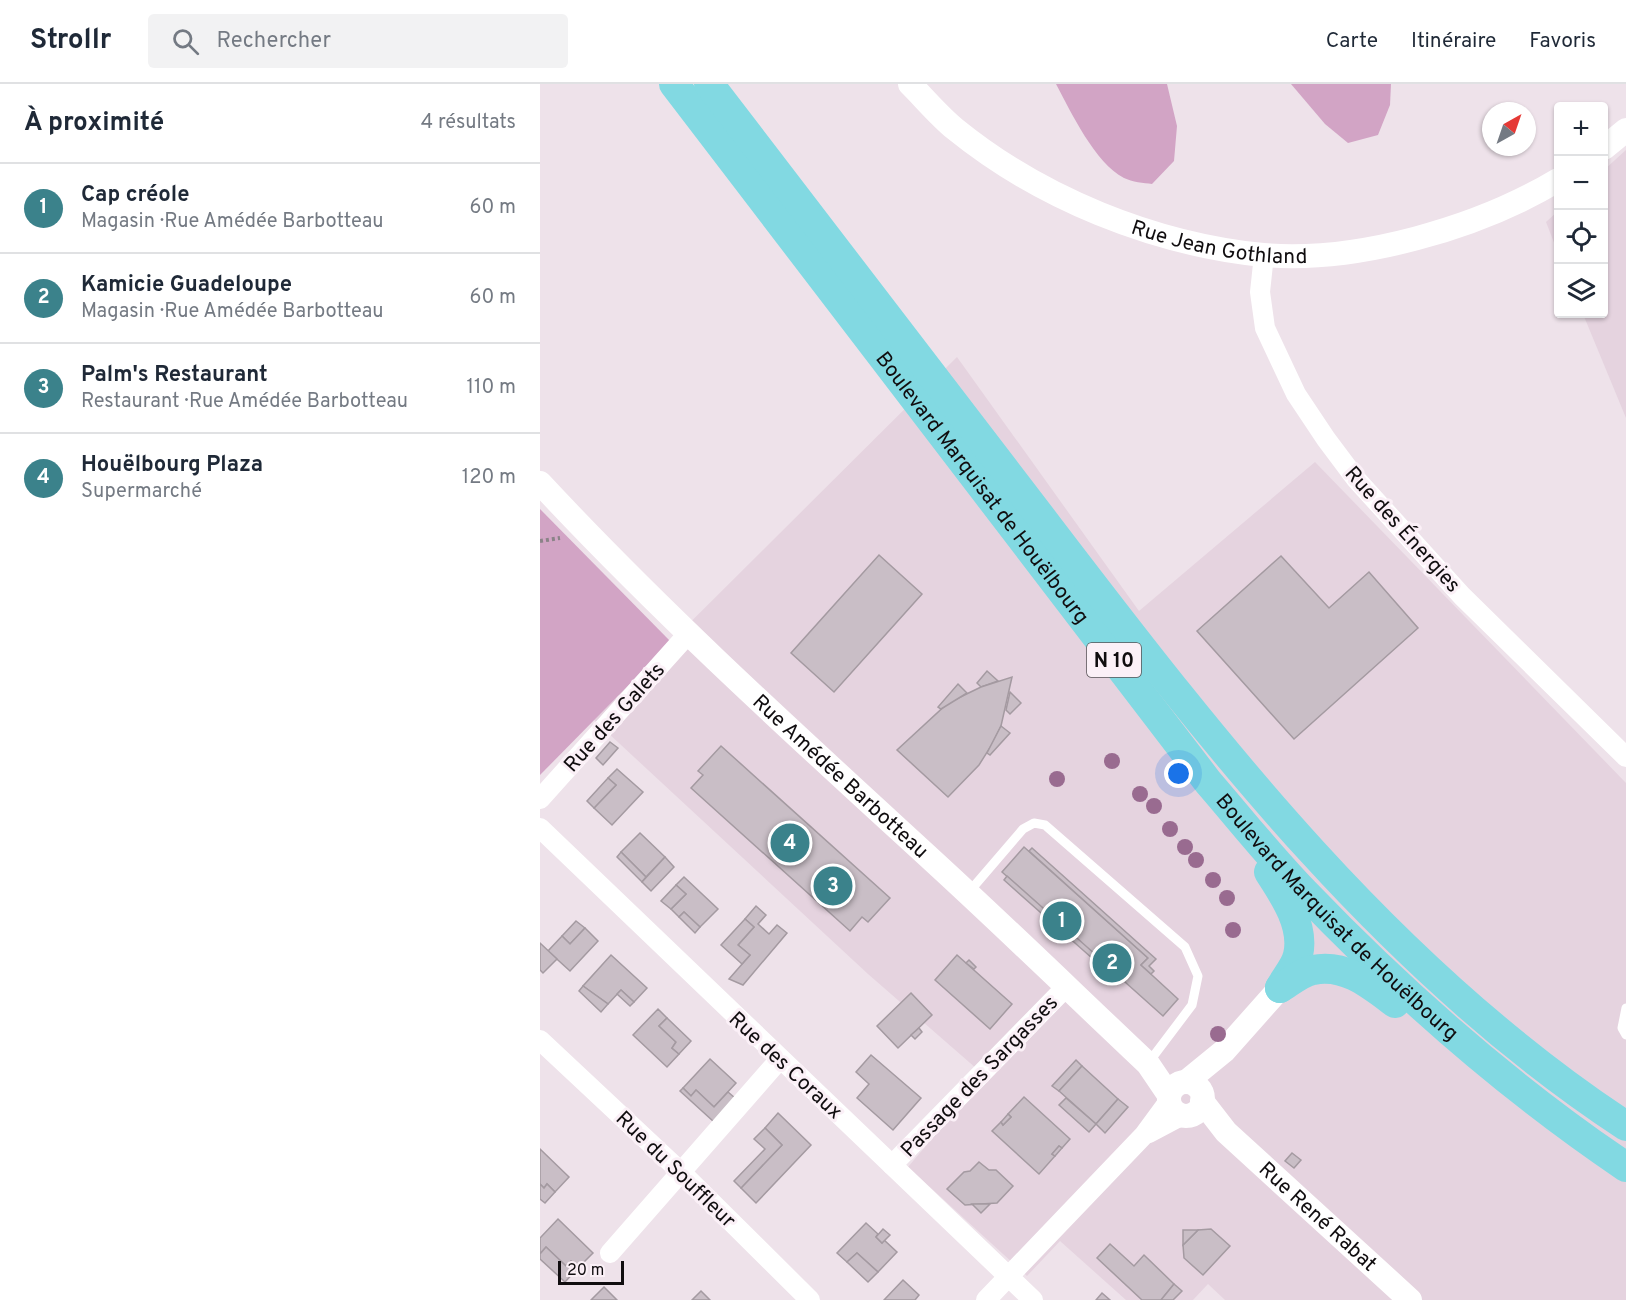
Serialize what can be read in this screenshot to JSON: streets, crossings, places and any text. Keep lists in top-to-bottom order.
{
  "streets": {
    "main road": ["Boulevard Marquisat de Houëlbourg", "N 10"],
    "street": [
      "Rue Jean Gothland",
      "Rue des Énergies",
      "Rue des Galets",
      "Rue Amédée Barbotteau",
      "Rue des Coraux",
      "Passage des Sargasses",
      "Rue du Souffleur",
      "Rue René Rabat"
    ]
  },
  "crossings": [
    ["Rue Jean Gothland", "Rue des Énergies"],
    ["Rue des Galets", "Rue Amédée Barbotteau"],
    ["Rue Amédée Barbotteau", "Passage des Sargasses"],
    ["Rue Amédée Barbotteau", "Rue René Rabat"],
    ["Rue des Coraux", "Passage des Sargasses"]
  ],
  "scale_bar": "20 m",
  "north": "top right",
  "page": {
    "header": "Strollr",
    "search": "Rechercher",
    "nav": ["Carte", "Itinéraire", "Favoris"],
    "heading": ["À proximité", "4 résultats"],
    "map_buttons": ["+", "−"],
    "list": [
      {
        "mark": "1",
        "name": "Cap créole",
        "note": "Magasin · Rue Amédée Barbotteau",
        "value": "60 m"
      },
      {
        "mark": "2",
        "name": "Kamicie Guadeloupe",
        "note": "Magasin · Rue Amédée Barbotteau",
        "value": "60 m"
      },
      {
        "mark": "3",
        "name": "Palm's Restaurant",
        "note": "Restaurant · Rue Amédée Barbotteau",
        "value": "110 m"
      },
      {
        "mark": "4",
        "name": "Houëlbourg Plaza",
        "note": "Supermarché",
        "value": "120 m"
      }
    ],
    "pins": [
      "4",
      "3",
      "1",
      "2"
    ],
    "scale": "20 m"
  }
}
